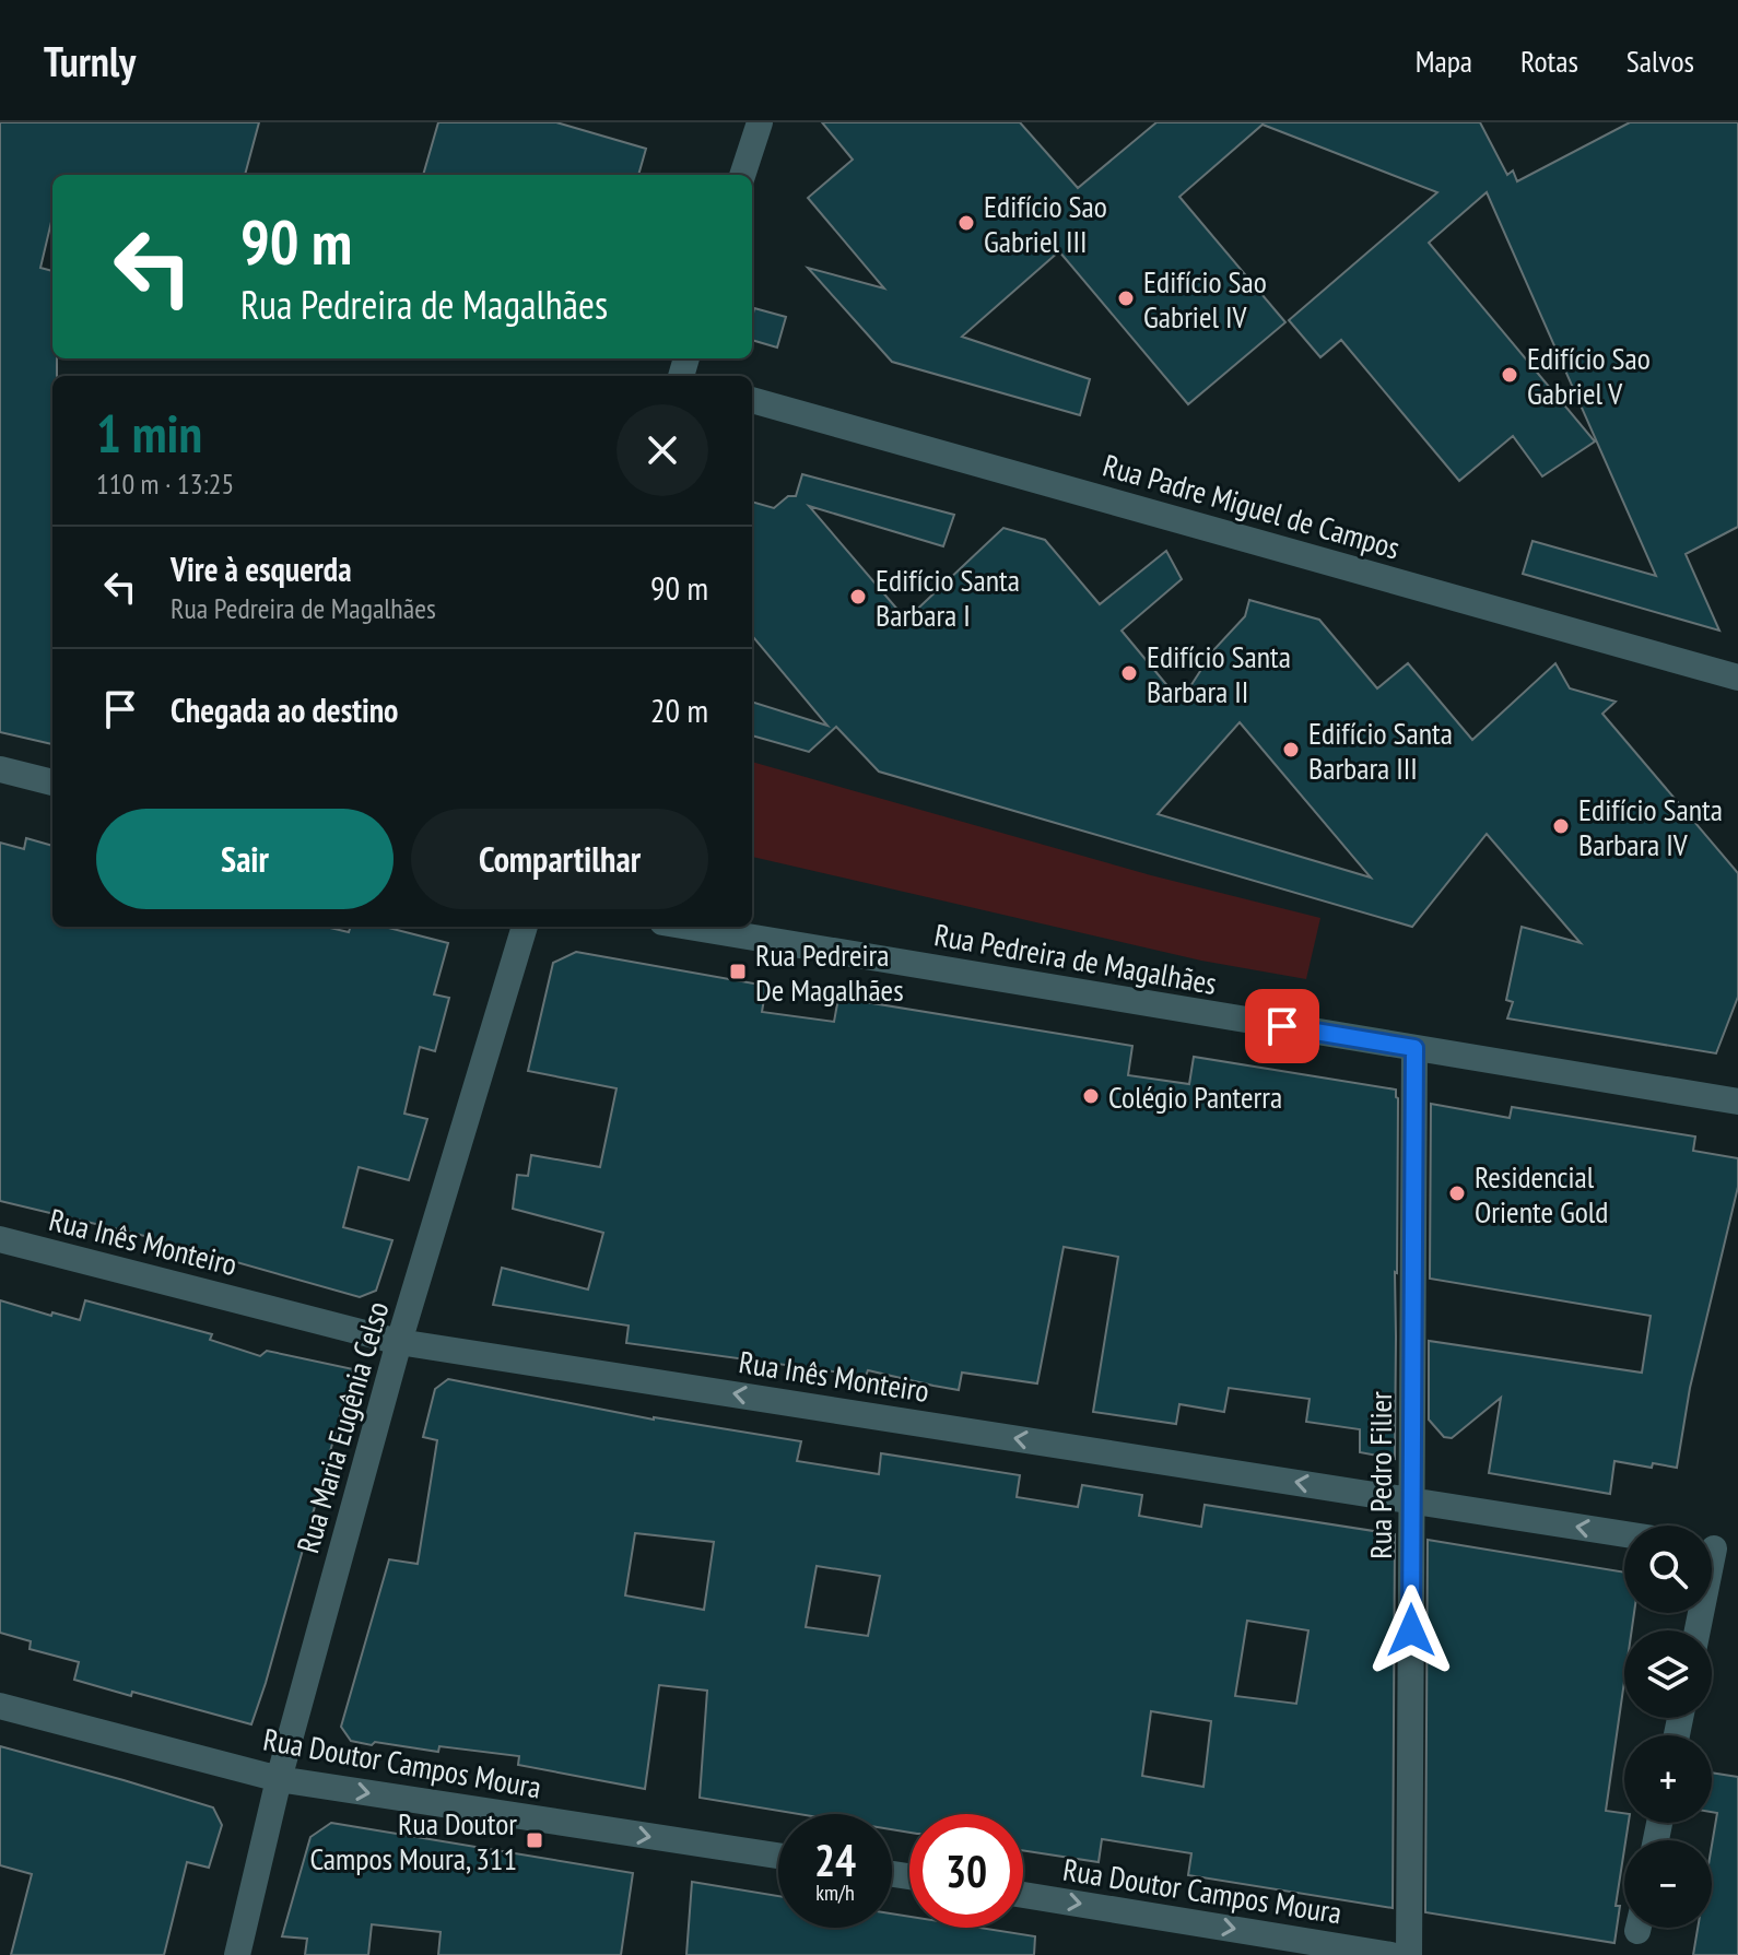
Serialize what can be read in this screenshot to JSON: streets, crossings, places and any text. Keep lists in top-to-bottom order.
{
  "streets": {
    "street": [
      "Rua Padre Miguel de Campos",
      "Rua Pedreira de Magalhães",
      "Rua Inês Monteiro",
      "Rua Maria Eugênia Celso",
      "Rua Pedro Filier",
      "Rua Doutor Campos Moura"
    ]
  },
  "crossings": [
    ["Rua Pedreira de Magalhães", "Rua Pedro Filier"],
    ["Rua Inês Monteiro", "Rua Maria Eugênia Celso"],
    ["Rua Inês Monteiro", "Rua Pedro Filier"],
    ["Rua Maria Eugênia Celso", "Rua Doutor Campos Moura"]
  ],
  "one_way": ["Rua Inês Monteiro", "Rua Doutor Campos Moura"],
  "places": {
    "other": [
      "Edifício Sao Gabriel III",
      "Edifício Sao Gabriel IV",
      "Edifício Sao Gabriel V",
      "Edifício Santa Barbara I",
      "Edifício Santa Barbara II",
      "Edifício Santa Barbara III",
      "Edifício Santa Barbara IV",
      "Colégio Panterra",
      "Residencial Oriente Gold"
    ],
    "transit": ["Rua Pedreira De Magalhães", "Rua Doutor Campos Moura, 311"]
  },
  "page": {
    "header": "Turnly",
    "nav": ["Mapa", "Rotas", "Salvos"],
    "turn": ["90 m", "Rua Pedreira de Magalhães"],
    "heading": ["1 min", "110 m · 13:25"],
    "list": [
      {
        "name": "Vire à esquerda",
        "note": "Rua Pedreira de Magalhães",
        "value": "90 m"
      },
      {
        "name": "Chegada ao destino",
        "value": "20 m"
      }
    ],
    "buttons": ["Sair", "Compartilhar"],
    "map_buttons": ["+", "−"],
    "speed": "24 km/h",
    "limit": "30"
  }
}
